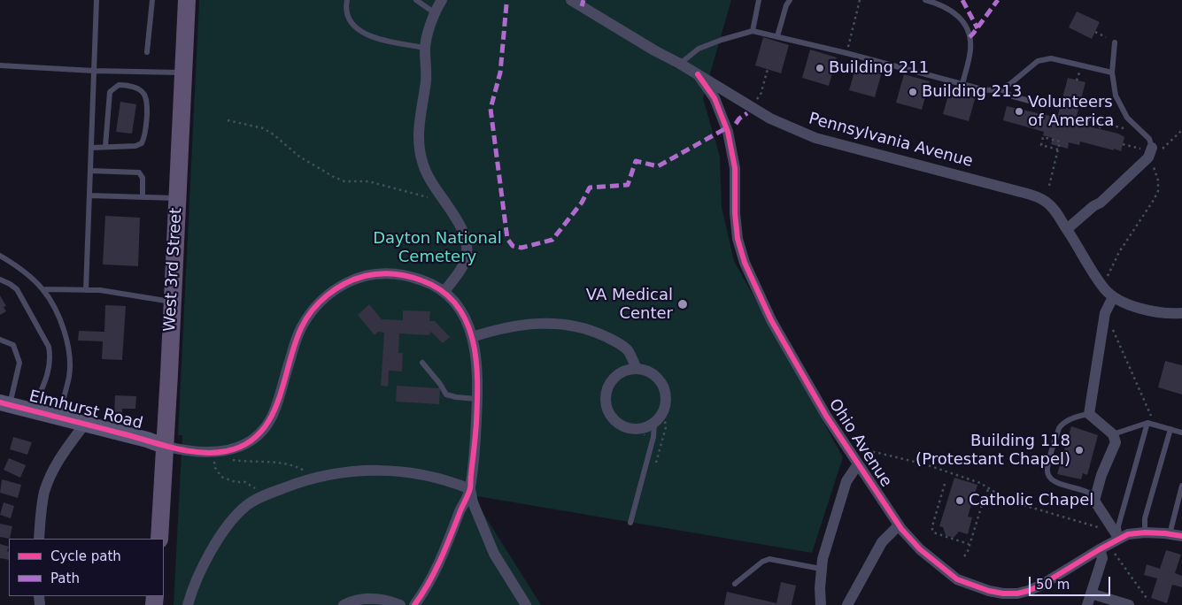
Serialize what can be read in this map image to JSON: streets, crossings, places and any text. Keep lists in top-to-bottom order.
{
  "streets": {
    "main road": ["West 3rd Street"],
    "street": ["Pennsylvania Avenue", "Elmhurst Road", "Ohio Avenue"]
  },
  "crossings": [
    ["Pennsylvania Avenue", "Ohio Avenue"],
    ["West 3rd Street", "Elmhurst Road"]
  ],
  "parks": ["Dayton National Cemetery"],
  "places": [
    "Building 211",
    "Building 213",
    "Volunteers of America",
    "VA Medical Center",
    "Building 118 (Protestant Chapel)",
    "Catholic Chapel"
  ],
  "legend": ["Cycle path", "Path"],
  "scale_bar": "50 m"
}
